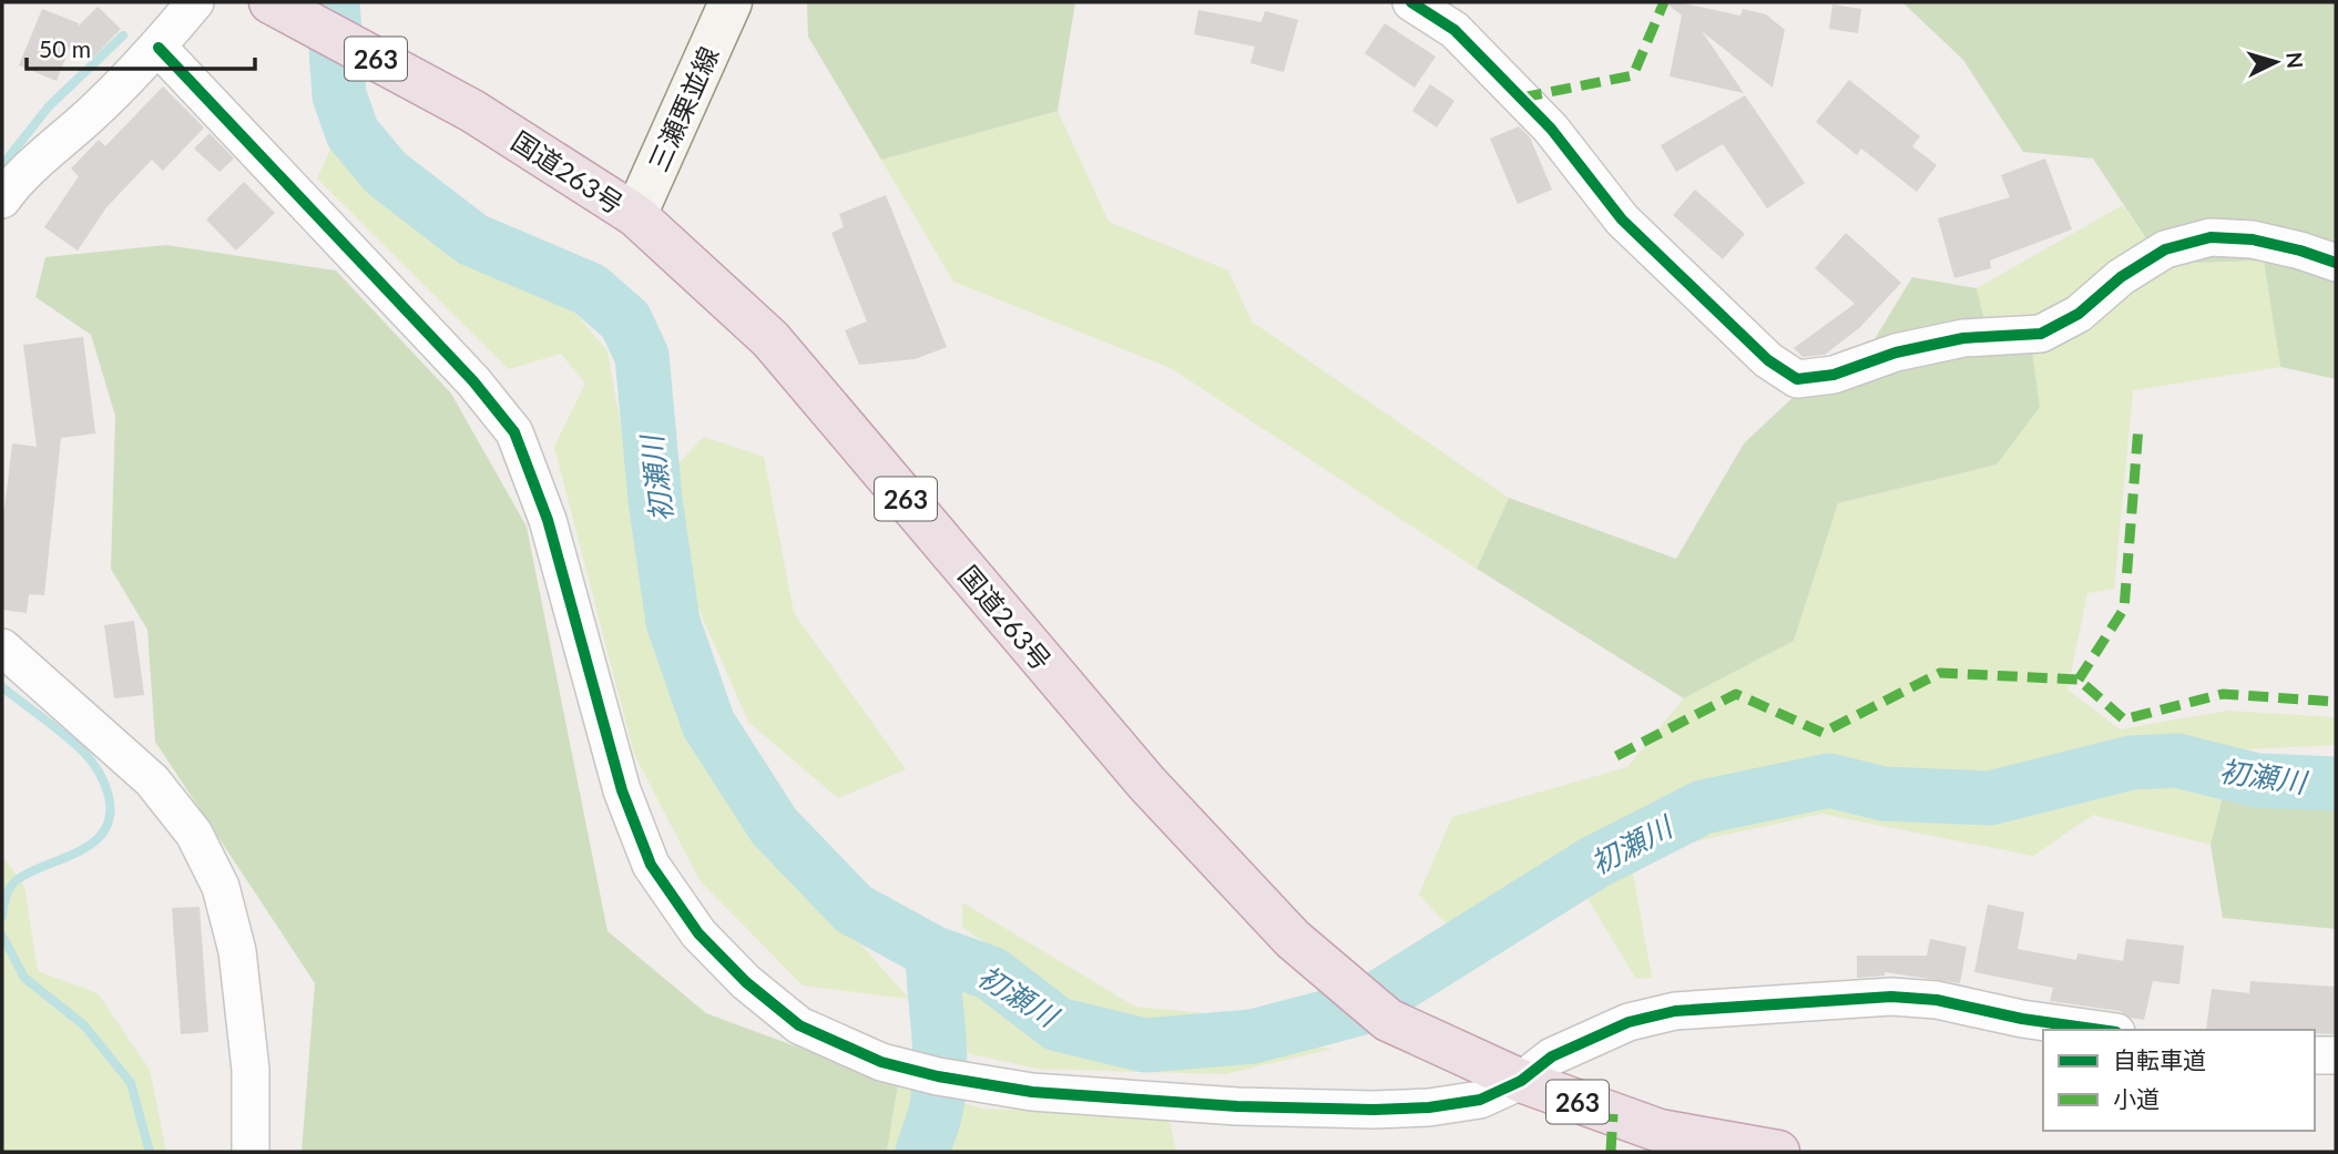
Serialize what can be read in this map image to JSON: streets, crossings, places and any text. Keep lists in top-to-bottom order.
{
  "streets": {
    "highway": ["263", "国道263号"],
    "main road": ["三瀬栗並線"]
  },
  "crossings": [
    ["三瀬栗並線", "国道263号"]
  ],
  "water": ["初瀬川"],
  "legend": ["自転車道", "小道"],
  "scale_bar": "50 m",
  "north": "right"
}
